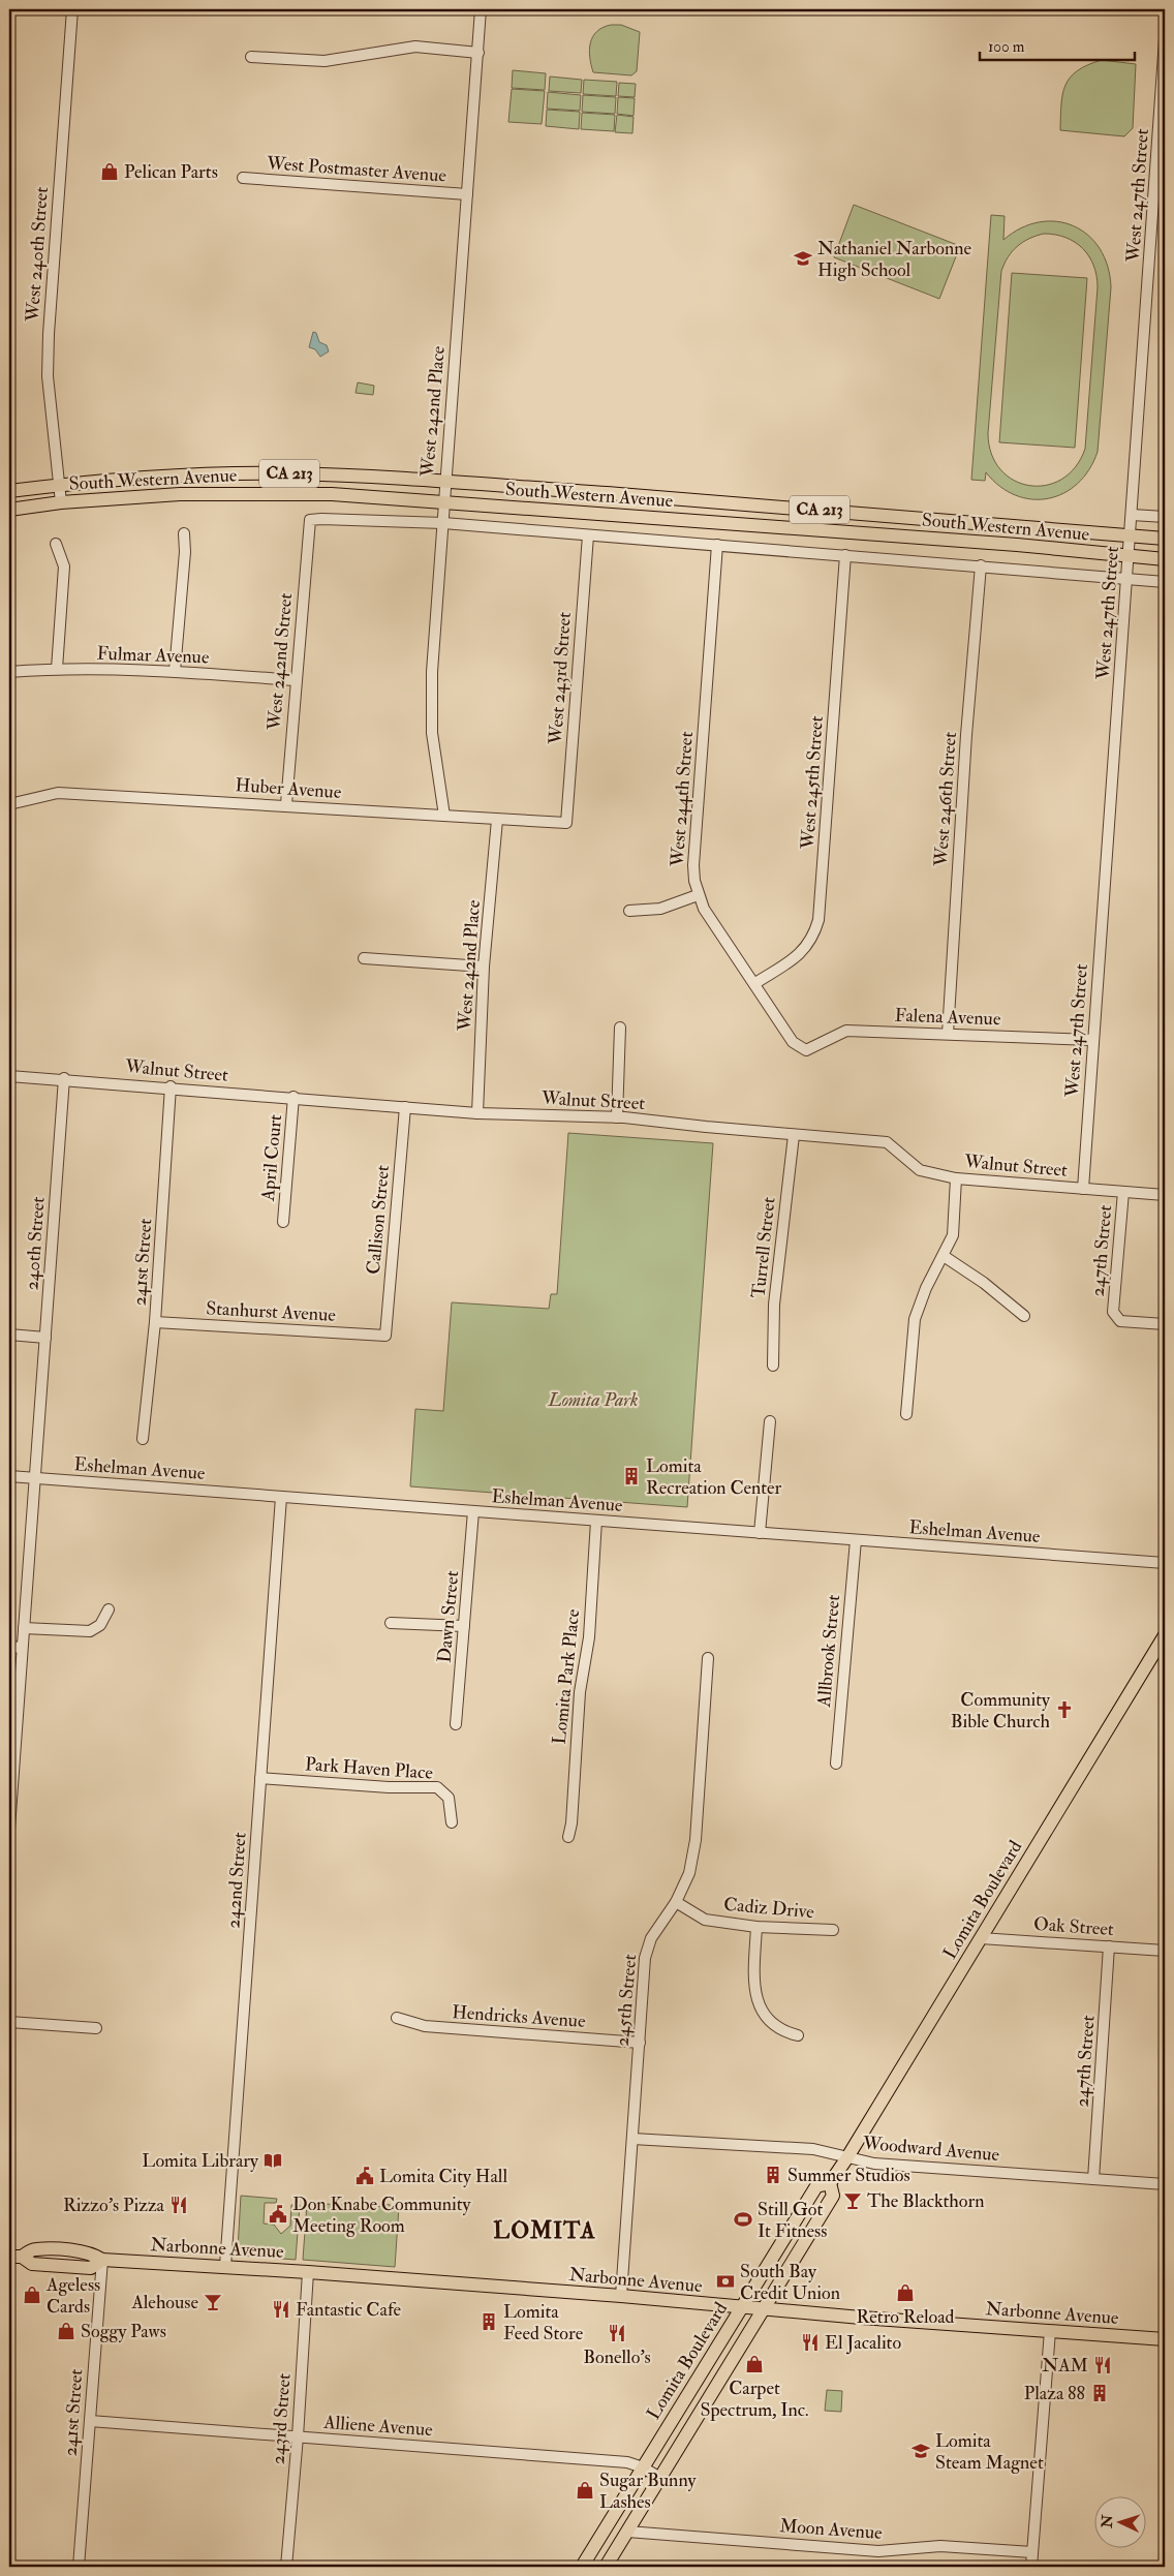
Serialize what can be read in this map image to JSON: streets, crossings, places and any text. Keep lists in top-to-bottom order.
{
  "streets": {
    "main road": [
      "CA 213",
      "South Western Avenue",
      "Lomita Boulevard",
      "Narbonne Avenue"
    ],
    "street": [
      "West Postmaster Avenue",
      "West 247th Street",
      "West 240th Street",
      "West 242nd Place",
      "Fulmar Avenue",
      "West 242nd Street",
      "West 243rd Street",
      "West 245th Street",
      "Huber Avenue",
      "West 244th Street",
      "West 246th Street",
      "Falena Avenue",
      "Walnut Street",
      "April Court",
      "Callison Street",
      "240th Street",
      "Turrell Street",
      "247th Street",
      "241st Street",
      "Stanhurst Avenue",
      "Eshelman Avenue",
      "Dawn Street",
      "Allbrook Street",
      "Lomita Park Place",
      "Park Haven Place",
      "242nd Street",
      "Cadiz Drive",
      "Oak Street",
      "245th Street",
      "Hendricks Avenue",
      "Woodward Avenue",
      "243rd Street",
      "Alliene Avenue",
      "Moon Avenue"
    ]
  },
  "crossings": [
    ["West Postmaster Avenue", "West 242nd Place"],
    ["West 247th Street", "South Western Avenue"],
    ["West 247th Street", "Falena Avenue"],
    ["West 247th Street", "Walnut Street"],
    ["West 240th Street", "South Western Avenue"],
    ["West 242nd Place", "South Western Avenue"],
    ["West 242nd Place", "West 242nd Street"],
    ["West 242nd Place", "Huber Avenue"],
    ["West 242nd Place", "Walnut Street"],
    ["Fulmar Avenue", "West 242nd Street"],
    ["West 242nd Street", "Huber Avenue"],
    ["West 243rd Street", "Huber Avenue"],
    ["West 245th Street", "West 244th Street"],
    ["West 244th Street", "Falena Avenue"],
    ["West 246th Street", "Falena Avenue"],
    ["Walnut Street", "April Court"],
    ["Walnut Street", "Callison Street"],
    ["Walnut Street", "240th Street"],
    ["Walnut Street", "Turrell Street"],
    ["Walnut Street", "247th Street"],
    ["Walnut Street", "241st Street"],
    ["Callison Street", "Stanhurst Avenue"],
    ["240th Street", "Eshelman Avenue"],
    ["247th Street", "Oak Street"],
    ["247th Street", "Woodward Avenue"],
    ["241st Street", "Stanhurst Avenue"],
    ["241st Street", "Narbonne Avenue"],
    ["241st Street", "Alliene Avenue"],
    ["Eshelman Avenue", "Dawn Street"],
    ["Eshelman Avenue", "Allbrook Street"],
    ["Eshelman Avenue", "Lomita Park Place"],
    ["Eshelman Avenue", "242nd Street"],
    ["Park Haven Place", "242nd Street"],
    ["242nd Street", "Narbonne Avenue"],
    ["Lomita Boulevard", "Oak Street"],
    ["Lomita Boulevard", "Woodward Avenue"],
    ["Lomita Boulevard", "Narbonne Avenue"],
    ["Lomita Boulevard", "Alliene Avenue"],
    ["Lomita Boulevard", "Moon Avenue"],
    ["Cadiz Drive", "245th Street"],
    ["245th Street", "Hendricks Avenue"],
    ["245th Street", "Woodward Avenue"],
    ["245th Street", "Narbonne Avenue"],
    ["Narbonne Avenue", "243rd Street"],
    ["243rd Street", "Alliene Avenue"]
  ],
  "districts": ["LOMITA"],
  "parks": ["Lomita Park"],
  "places": {
    "shop": [
      "Pelican Parts",
      "Retro Reload",
      "Ageless Cards",
      "Soggy Paws",
      "Carpet Spectrum, Inc.",
      "Sugar Bunny Lashes"
    ],
    "school or university": ["Nathaniel Narbonne High School", "Lomita Steam Magnet"],
    "building": [
      "Lomita Recreation Center",
      "Summer Studios",
      "Lomita Feed Store",
      "Plaza 88"
    ],
    "church": ["Community Bible Church"],
    "library": ["Lomita Library"],
    "public building": ["Lomita City Hall", "Don Knabe Community Meeting Room"],
    "bar": ["The Blackthorn", "Alehouse"],
    "restaurant": [
      "Rizzo's Pizza",
      "Fantastic Cafe",
      "Bonello's",
      "El Jacalito",
      "NAM"
    ],
    "sports": ["Still Got It Fitness"],
    "bank": ["South Bay Credit Union"]
  },
  "scale_bar": "100 m",
  "north": "left"
}
